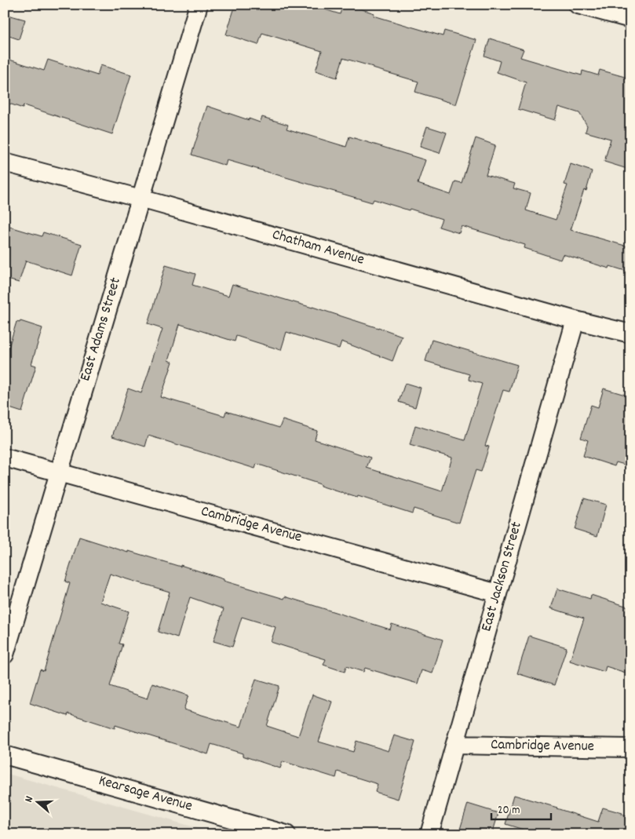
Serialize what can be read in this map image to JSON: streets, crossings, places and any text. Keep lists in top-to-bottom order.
{
  "streets": {
    "street": [
      "Chatham Avenue",
      "East Adams Street",
      "Cambridge Avenue",
      "East Jackson Street",
      "Kearsage Avenue"
    ]
  },
  "crossings": [
    ["Chatham Avenue", "East Adams Street"],
    ["Chatham Avenue", "East Jackson Street"],
    ["East Adams Street", "Cambridge Avenue"],
    ["Cambridge Avenue", "East Jackson Street"]
  ],
  "scale_bar": "20 m",
  "north": "left"
}
